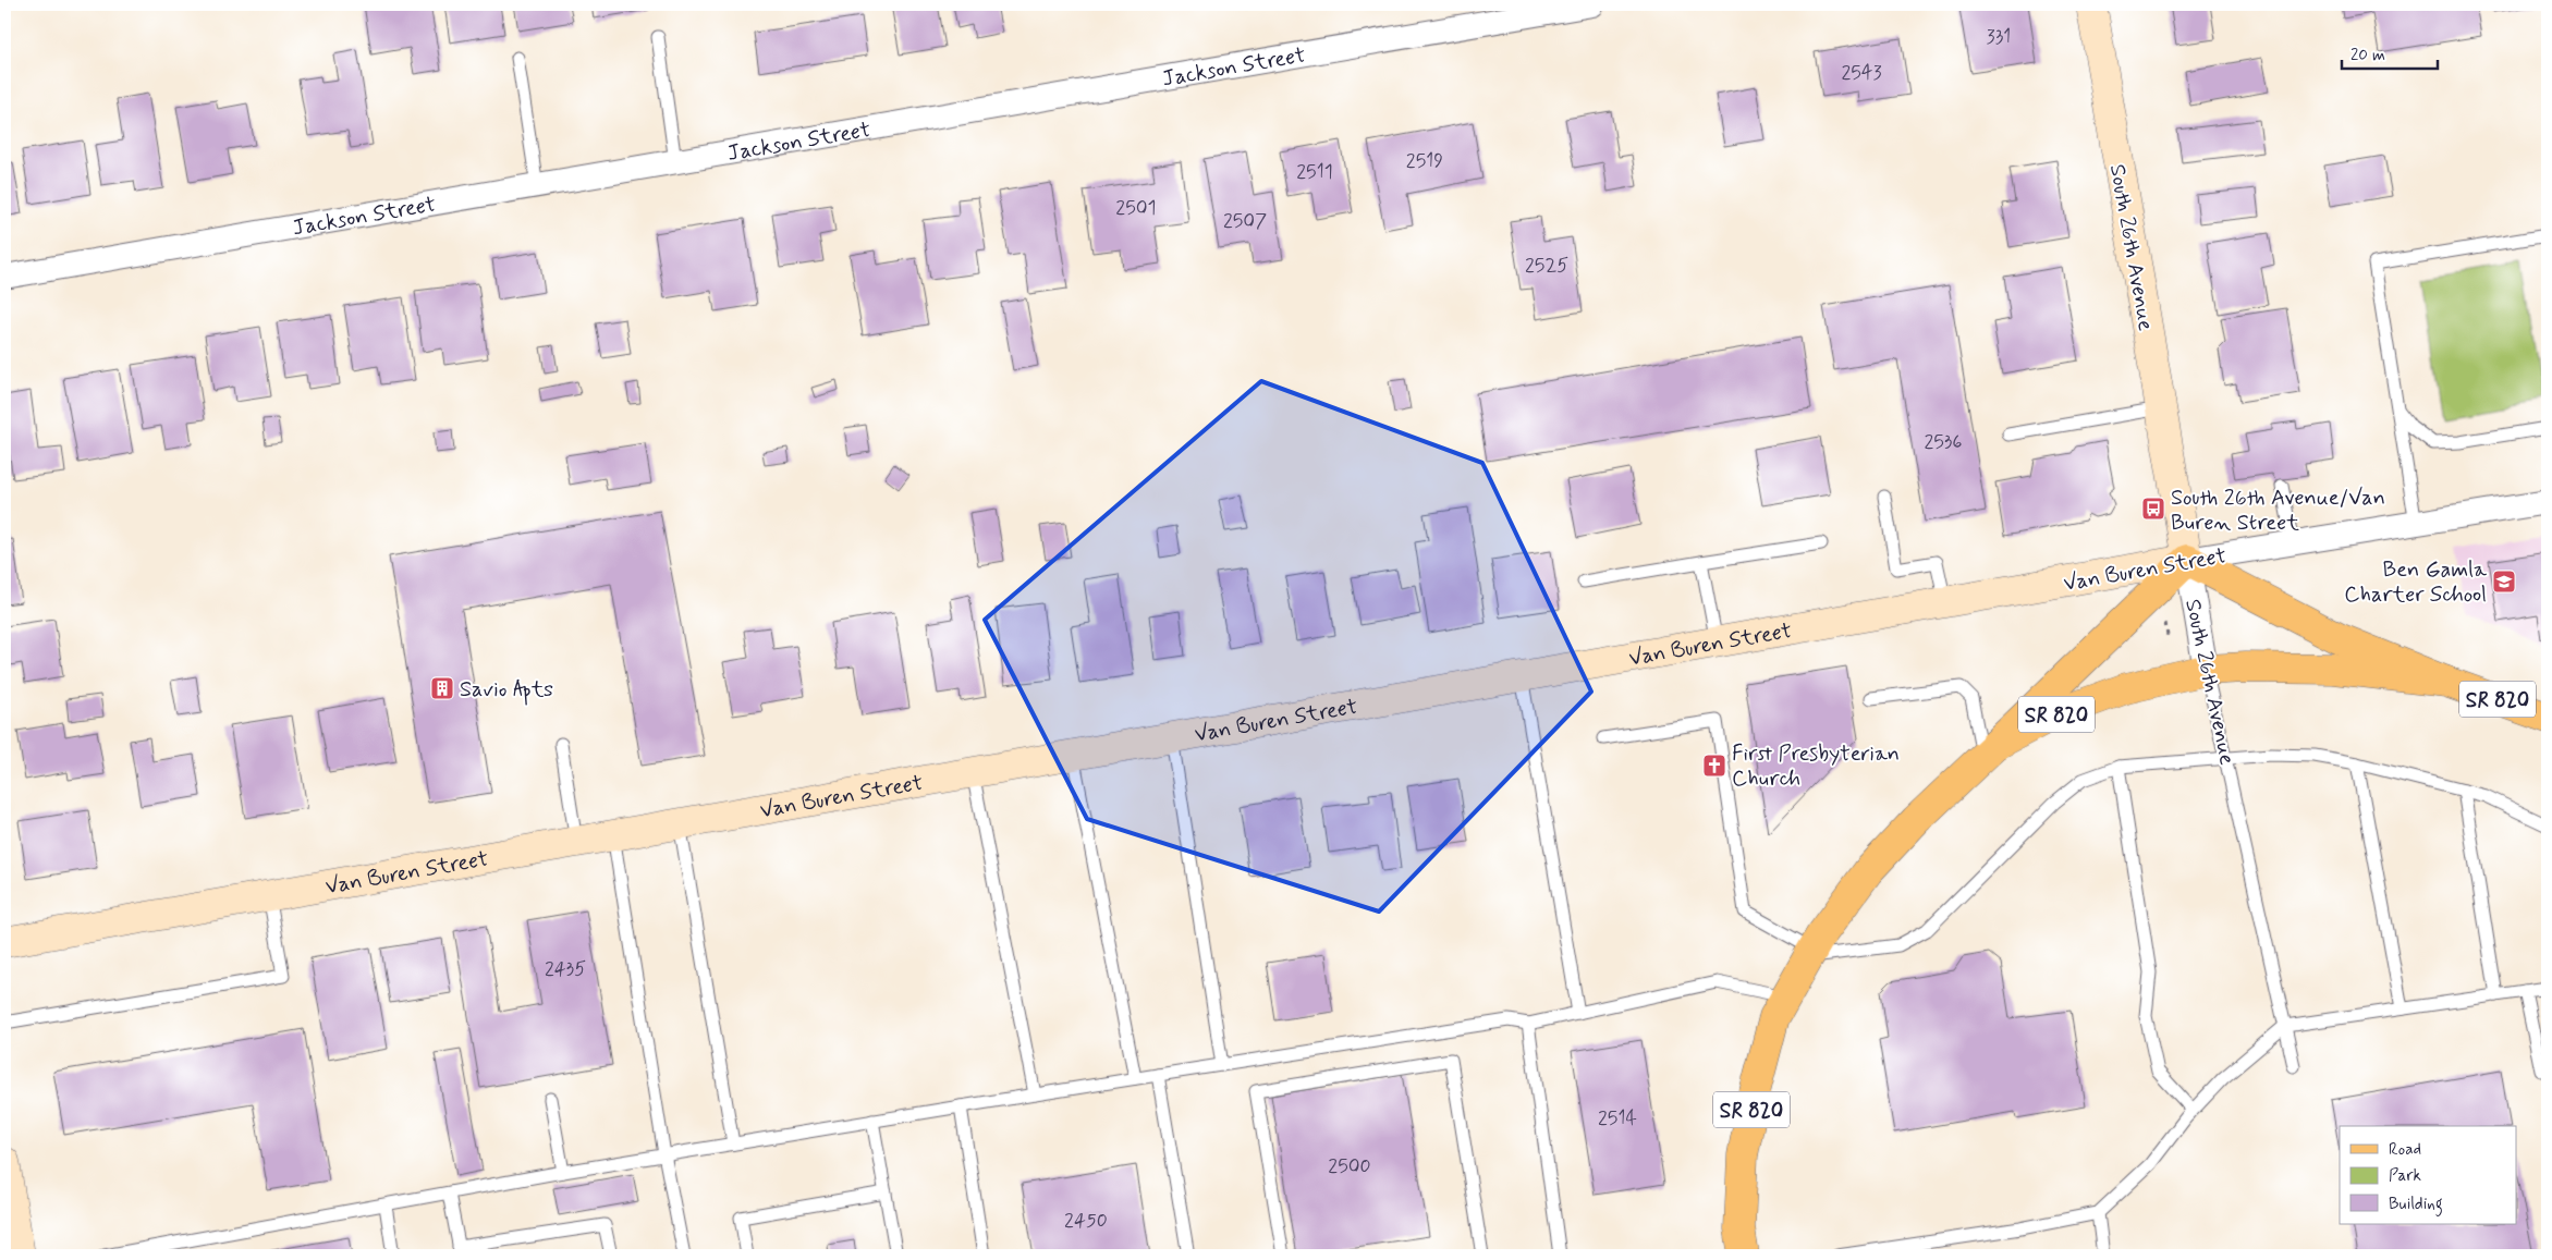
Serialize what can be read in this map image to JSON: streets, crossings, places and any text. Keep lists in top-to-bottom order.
{
  "streets": {
    "main road": ["South 26th Avenue", "Van Buren Street", "SR 820"],
    "street": ["Jackson Street"]
  },
  "crossings": [
    ["South 26th Avenue", "Van Buren Street"],
    ["South 26th Avenue", "SR 820"]
  ],
  "places": {
    "bus stop": ["South 26th Avenue/Van Buren Street"],
    "school or university": ["Ben Gamla Charter School"],
    "building": ["Savio Apts"],
    "church": ["First Presbyterian Church"]
  },
  "house_numbers": [
    "331",
    "2543",
    "2519",
    "2511",
    "2501",
    "2507",
    "2525",
    "2536",
    "2435",
    "2514",
    "2500",
    "2450"
  ],
  "legend": ["Road", "Park", "Building"],
  "scale_bar": "20 m"
}
